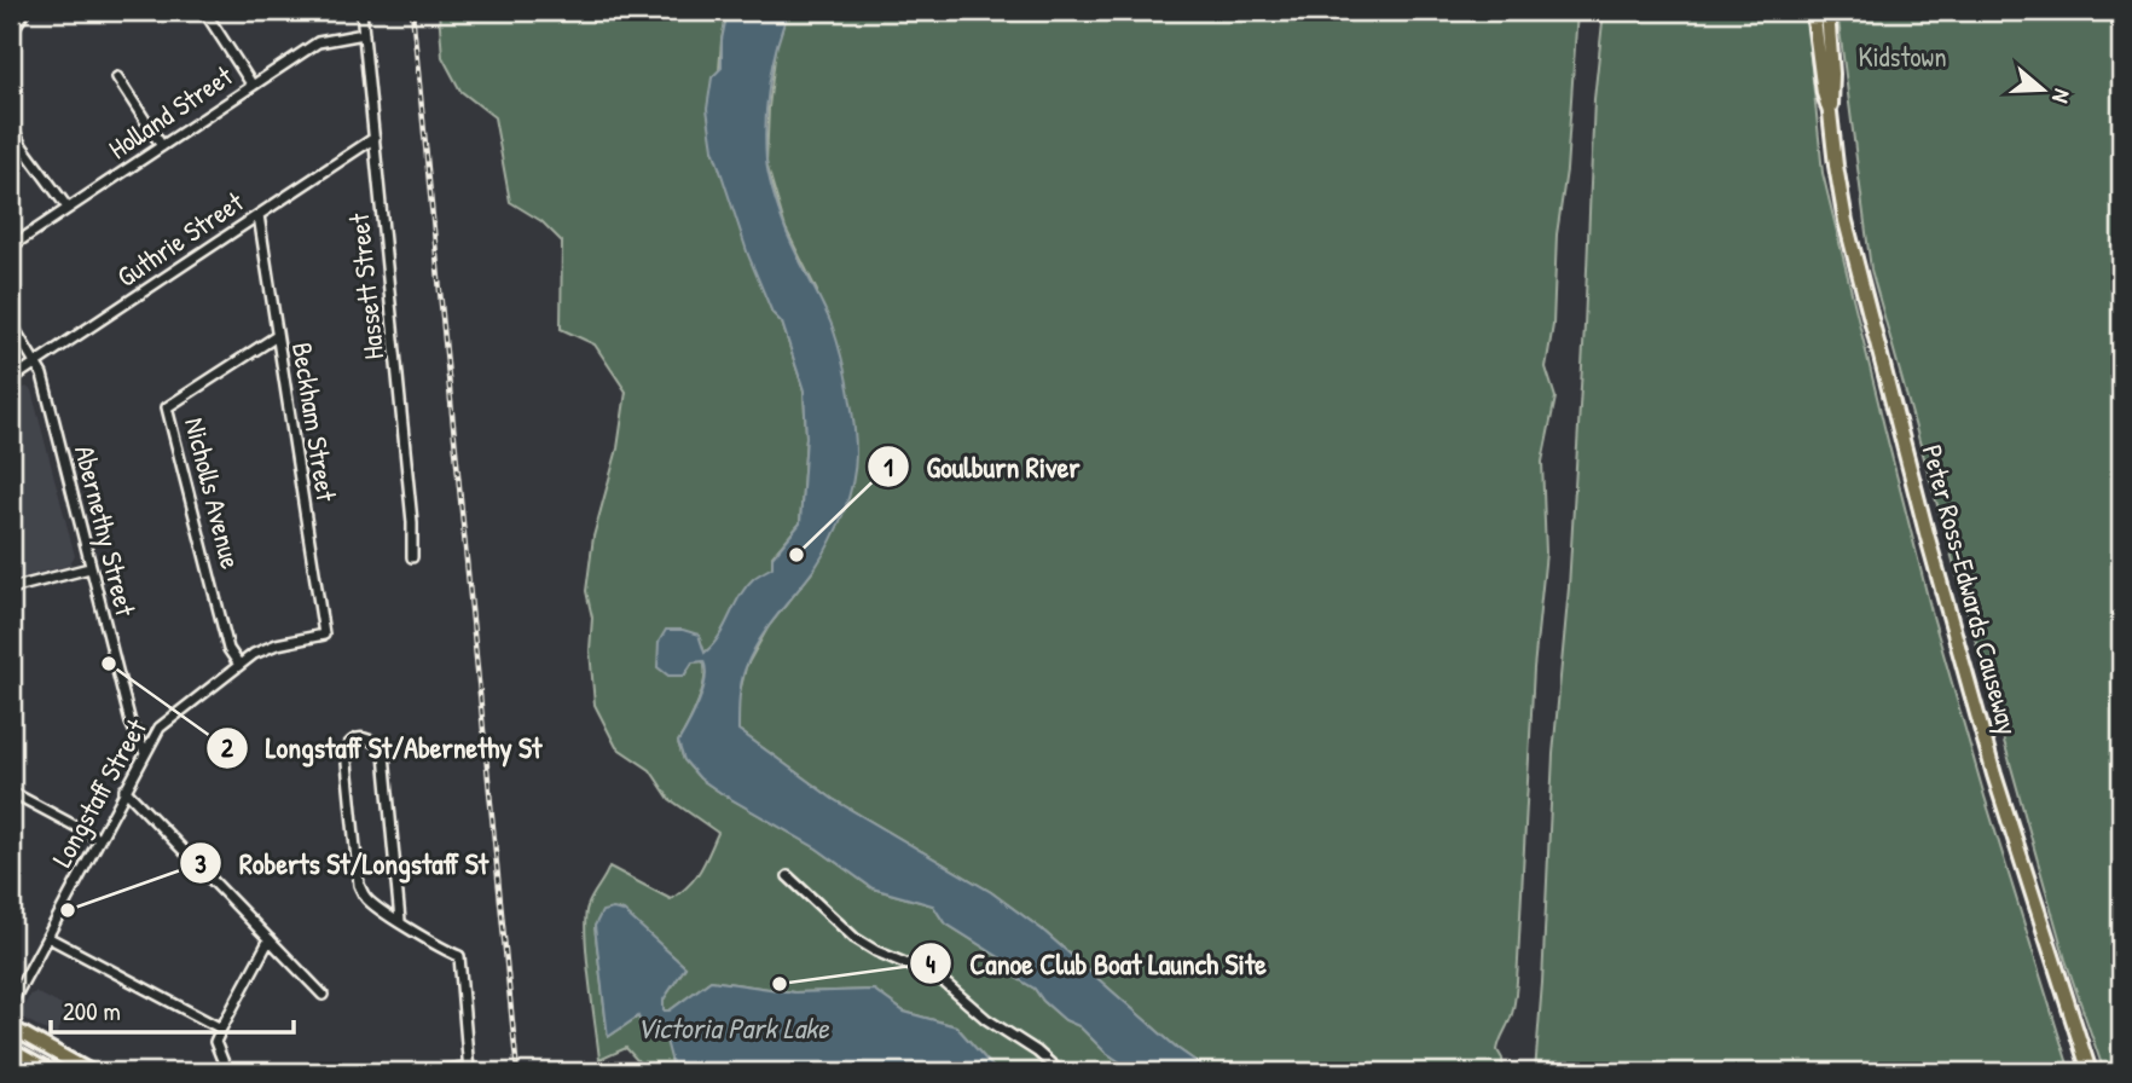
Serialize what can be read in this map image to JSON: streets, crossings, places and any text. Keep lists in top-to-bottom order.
{
  "streets": {
    "highway": ["Peter Ross-Edwards Causeway"],
    "street": [
      "Holland Street",
      "Guthrie Street",
      "Hassett Street",
      "Beckham Street",
      "Nicholls Avenue",
      "Abernethy Street",
      "Longstaff Street"
    ]
  },
  "crossings": [
    ["Holland Street", "Hassett Street"],
    ["Guthrie Street", "Hassett Street"],
    ["Guthrie Street", "Beckham Street"],
    ["Guthrie Street", "Abernethy Street"],
    ["Beckham Street", "Nicholls Avenue"],
    ["Beckham Street", "Longstaff Street"],
    ["Nicholls Avenue", "Longstaff Street"],
    ["Abernethy Street", "Longstaff Street"]
  ],
  "water": ["Victoria Park Lake"],
  "parks": ["Kidstown"],
  "places": [
    "Goulburn River",
    "Longstaff St/Abernethy St",
    "Roberts St/Longstaff St",
    "Canoe Club Boat Launch Site"
  ],
  "scale_bar": "200 m",
  "north": "right"
}
